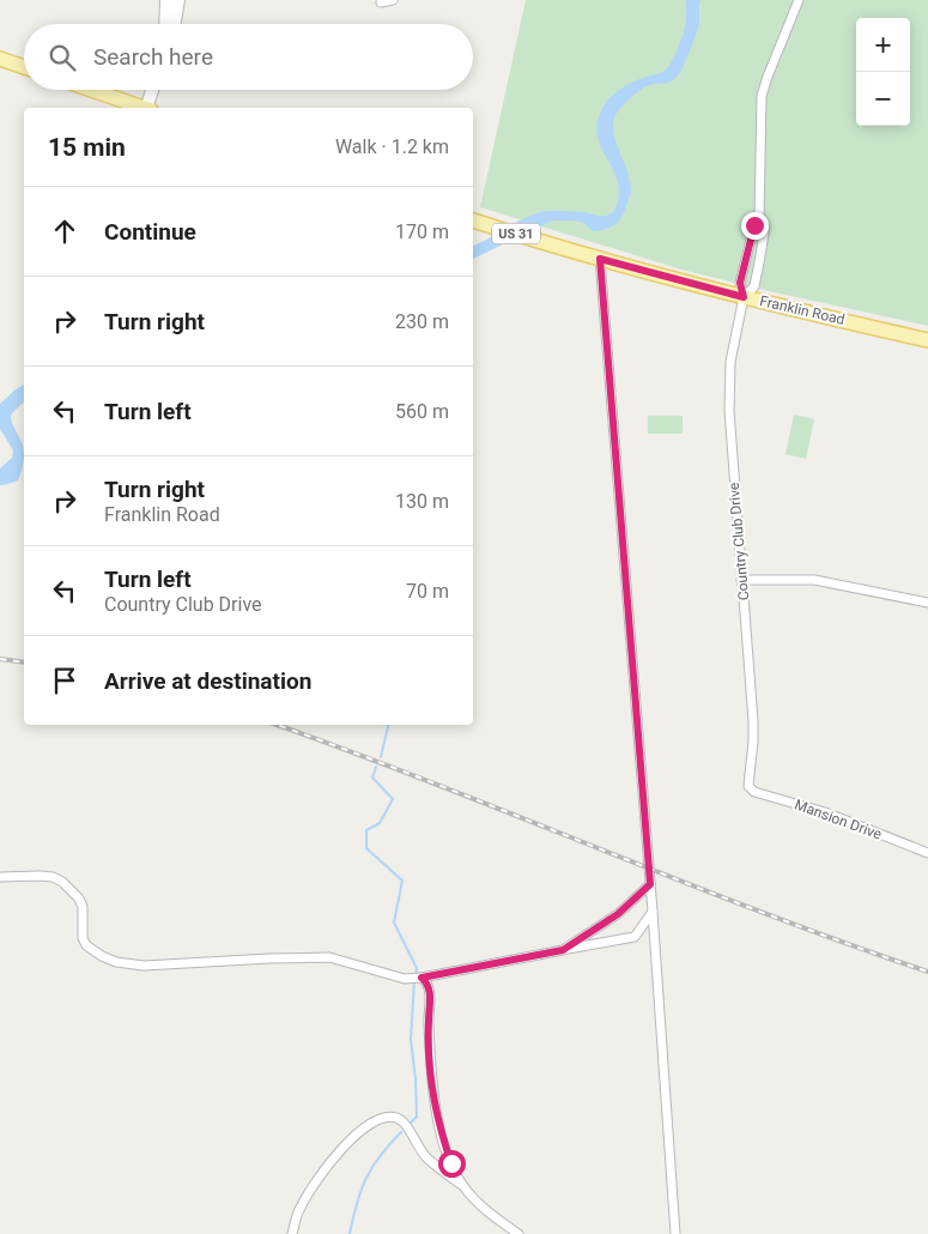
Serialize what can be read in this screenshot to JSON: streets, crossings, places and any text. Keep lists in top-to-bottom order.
{
  "streets": {
    "main road": ["US 31", "Franklin Road"],
    "street": ["Country Club Drive", "Mansion Drive"]
  },
  "crossings": [
    ["Franklin Road", "Country Club Drive"],
    ["Country Club Drive", "Mansion Drive"]
  ],
  "page": {
    "map_buttons": ["+", "−"],
    "search": "Search here",
    "heading": ["15 min", "Walk · 1.2 km"],
    "list": [
      ["Continue", "170 m"],
      ["Turn right", "230 m"],
      ["Turn left", "560 m"],
      ["Turn right", "Franklin Road", "130 m"],
      ["Turn left", "Country Club Drive", "70 m"],
      "Arrive at destination"
    ]
  }
}
